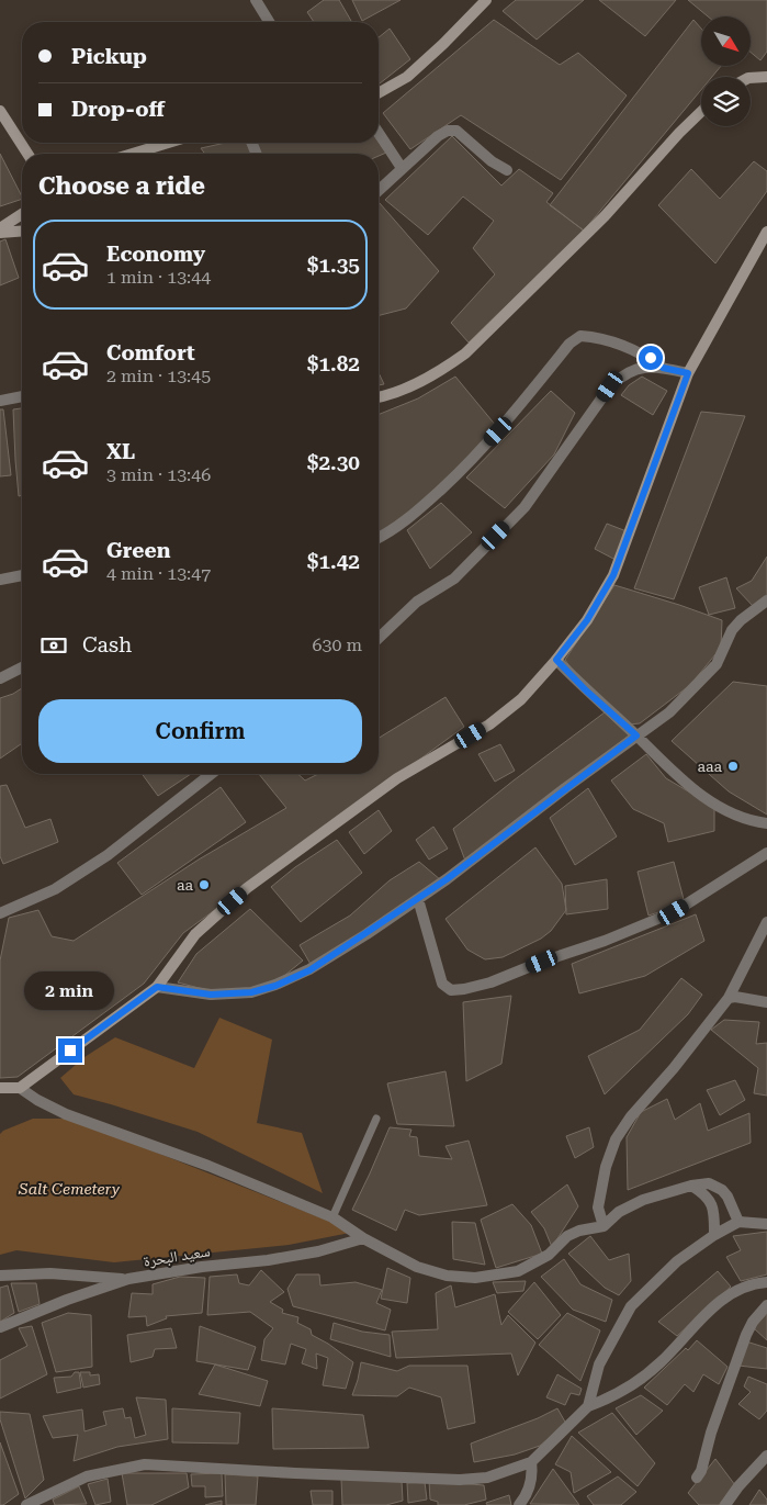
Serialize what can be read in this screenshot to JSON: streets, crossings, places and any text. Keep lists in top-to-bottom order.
{
  "streets": {
    "street": ["سعيد البحرة"]
  },
  "parks": ["Salt Cemetery"],
  "places": ["aaa", "aa"],
  "north": "bottom right",
  "page": {
    "banner": ["Pickup", "Drop-off"],
    "heading": "Choose a ride",
    "list": [
      {
        "name": "Economy",
        "note": "1 min · 13:44",
        "value": "$1.35"
      },
      {
        "name": "Comfort",
        "note": "2 min · 13:45",
        "value": "$1.82"
      },
      {
        "name": "XL",
        "note": "3 min · 13:46",
        "value": "$2.30"
      },
      {
        "name": "Green",
        "note": "4 min · 13:47",
        "value": "$1.42"
      }
    ],
    "pay": ["Cash", "630 m"],
    "buttons": "Confirm",
    "bubble": "2 min"
  }
}
